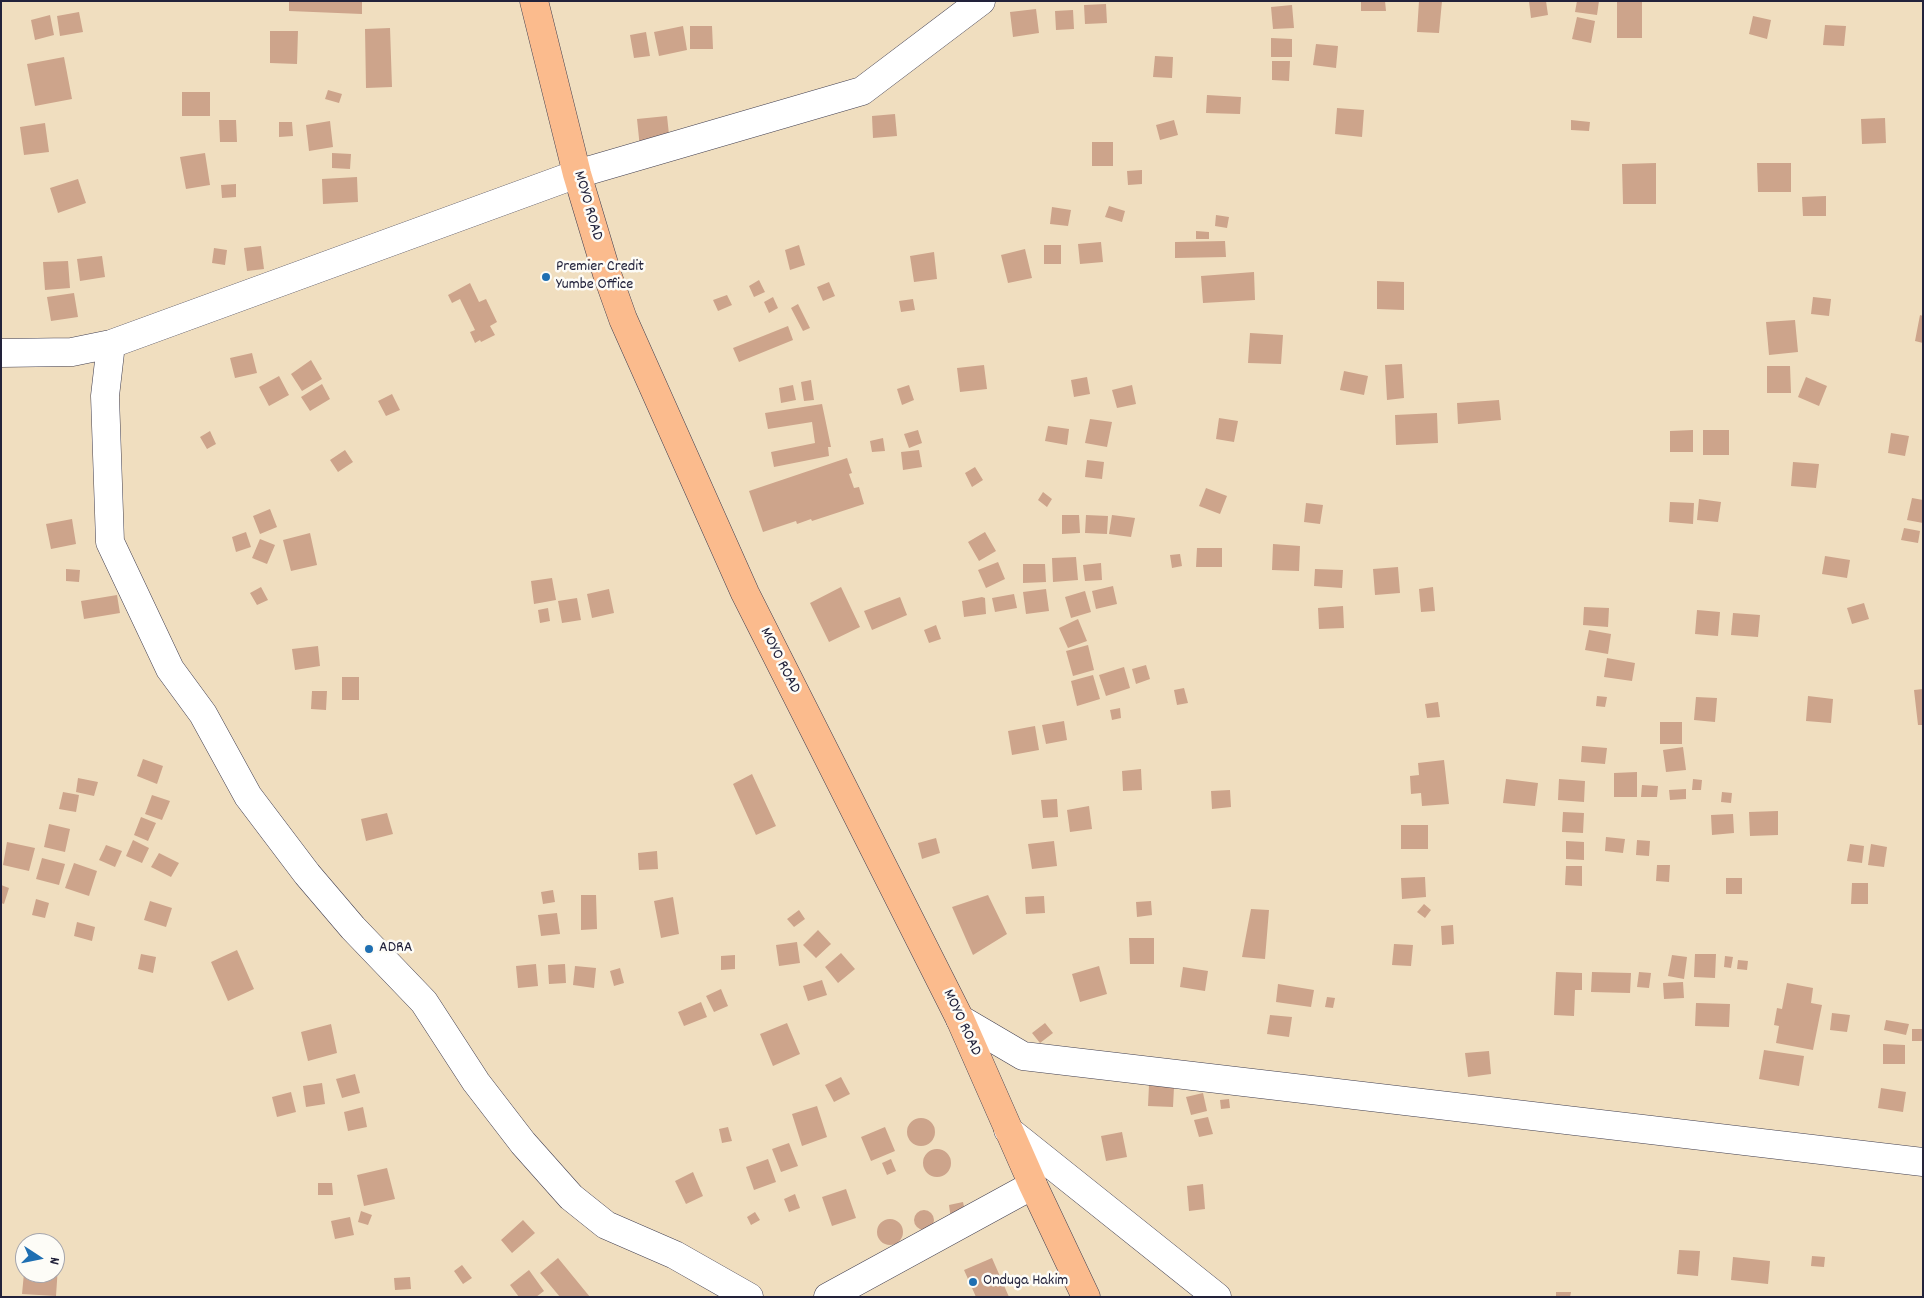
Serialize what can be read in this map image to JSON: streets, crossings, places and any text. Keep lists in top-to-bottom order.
{
  "streets": {
    "main road": ["MOYO ROAD"]
  },
  "places": ["Premier Credit Yumbe Office", "ADRA", "Onduga Hakim"],
  "north": "right"
}
